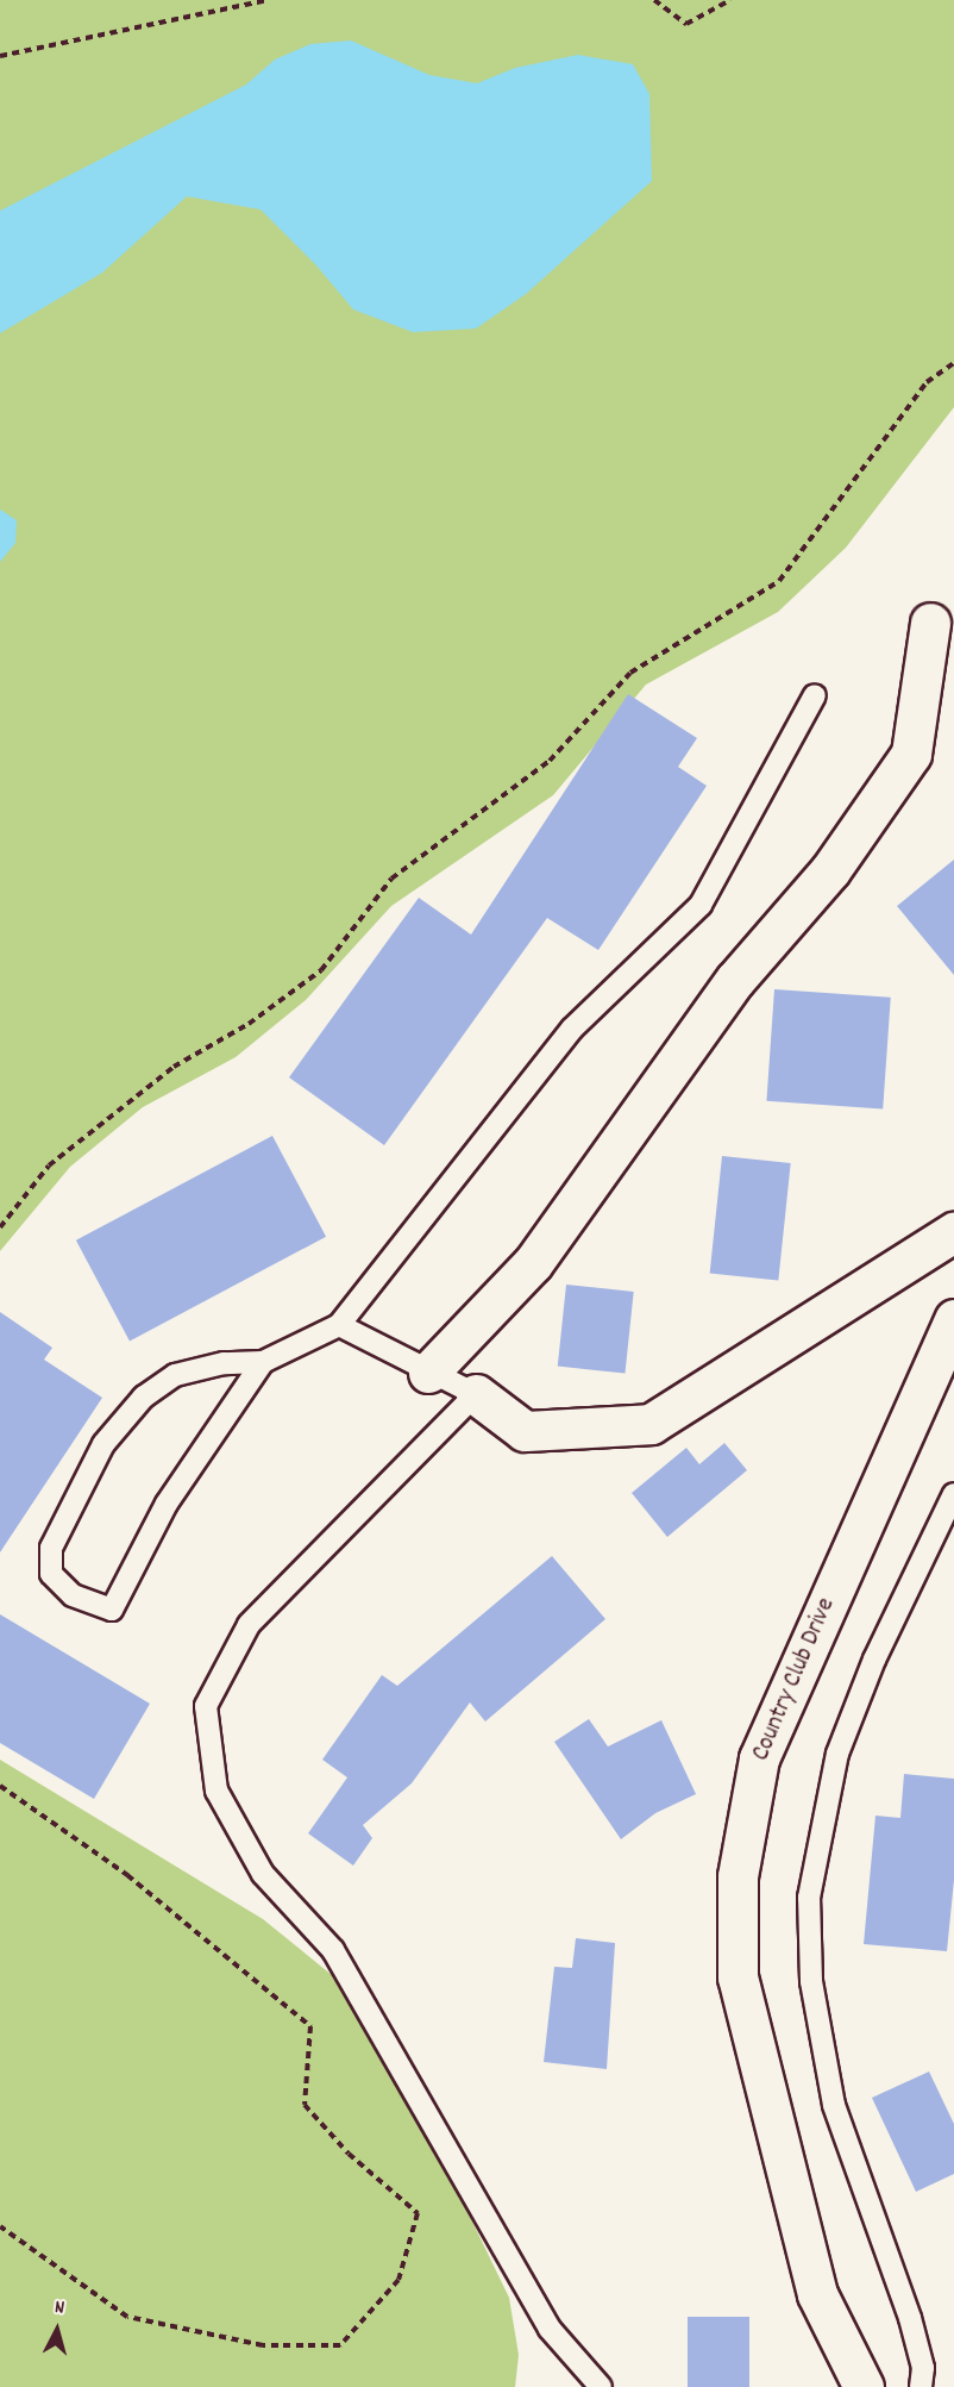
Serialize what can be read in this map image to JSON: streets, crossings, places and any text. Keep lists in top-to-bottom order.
{
  "streets": {
    "street": ["Country Club Drive"]
  },
  "north": "top"
}
